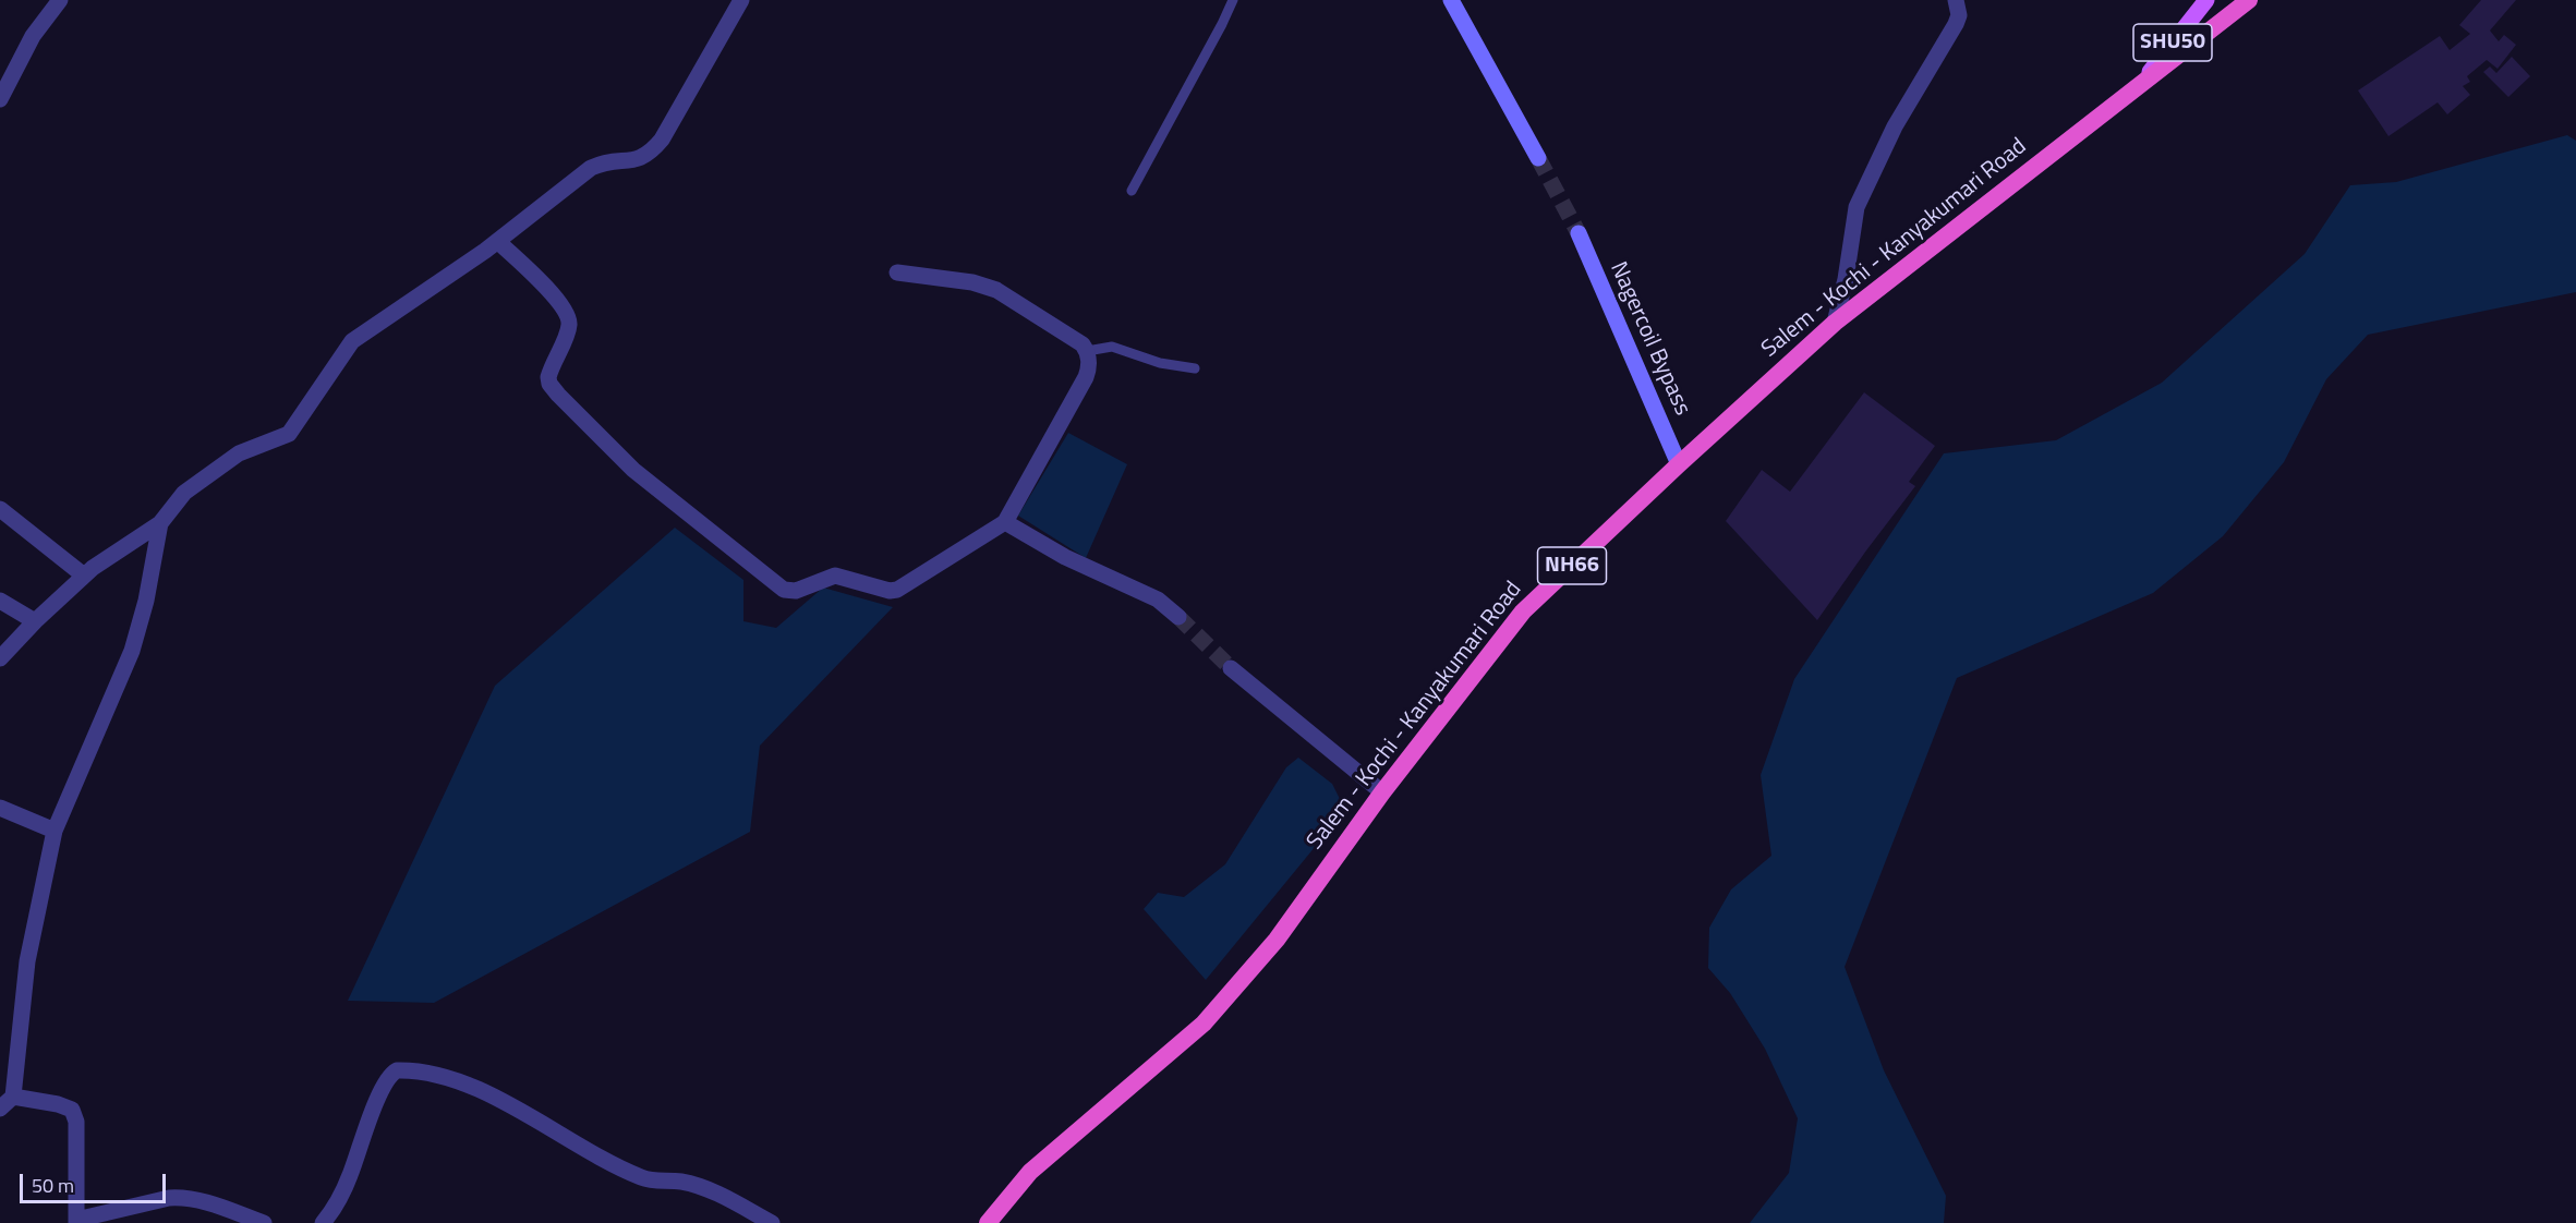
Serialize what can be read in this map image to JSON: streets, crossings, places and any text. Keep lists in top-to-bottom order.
{
  "streets": {
    "highway": ["Salem - Kochi - Kanyakumari Road", "NH66"],
    "main road": ["SHU50", "Nagercoil Bypass"]
  },
  "crossings": [
    ["SHU50", "Salem - Kochi - Kanyakumari Road"],
    ["Salem - Kochi - Kanyakumari Road", "Nagercoil Bypass"]
  ],
  "scale_bar": "50 m"
}
